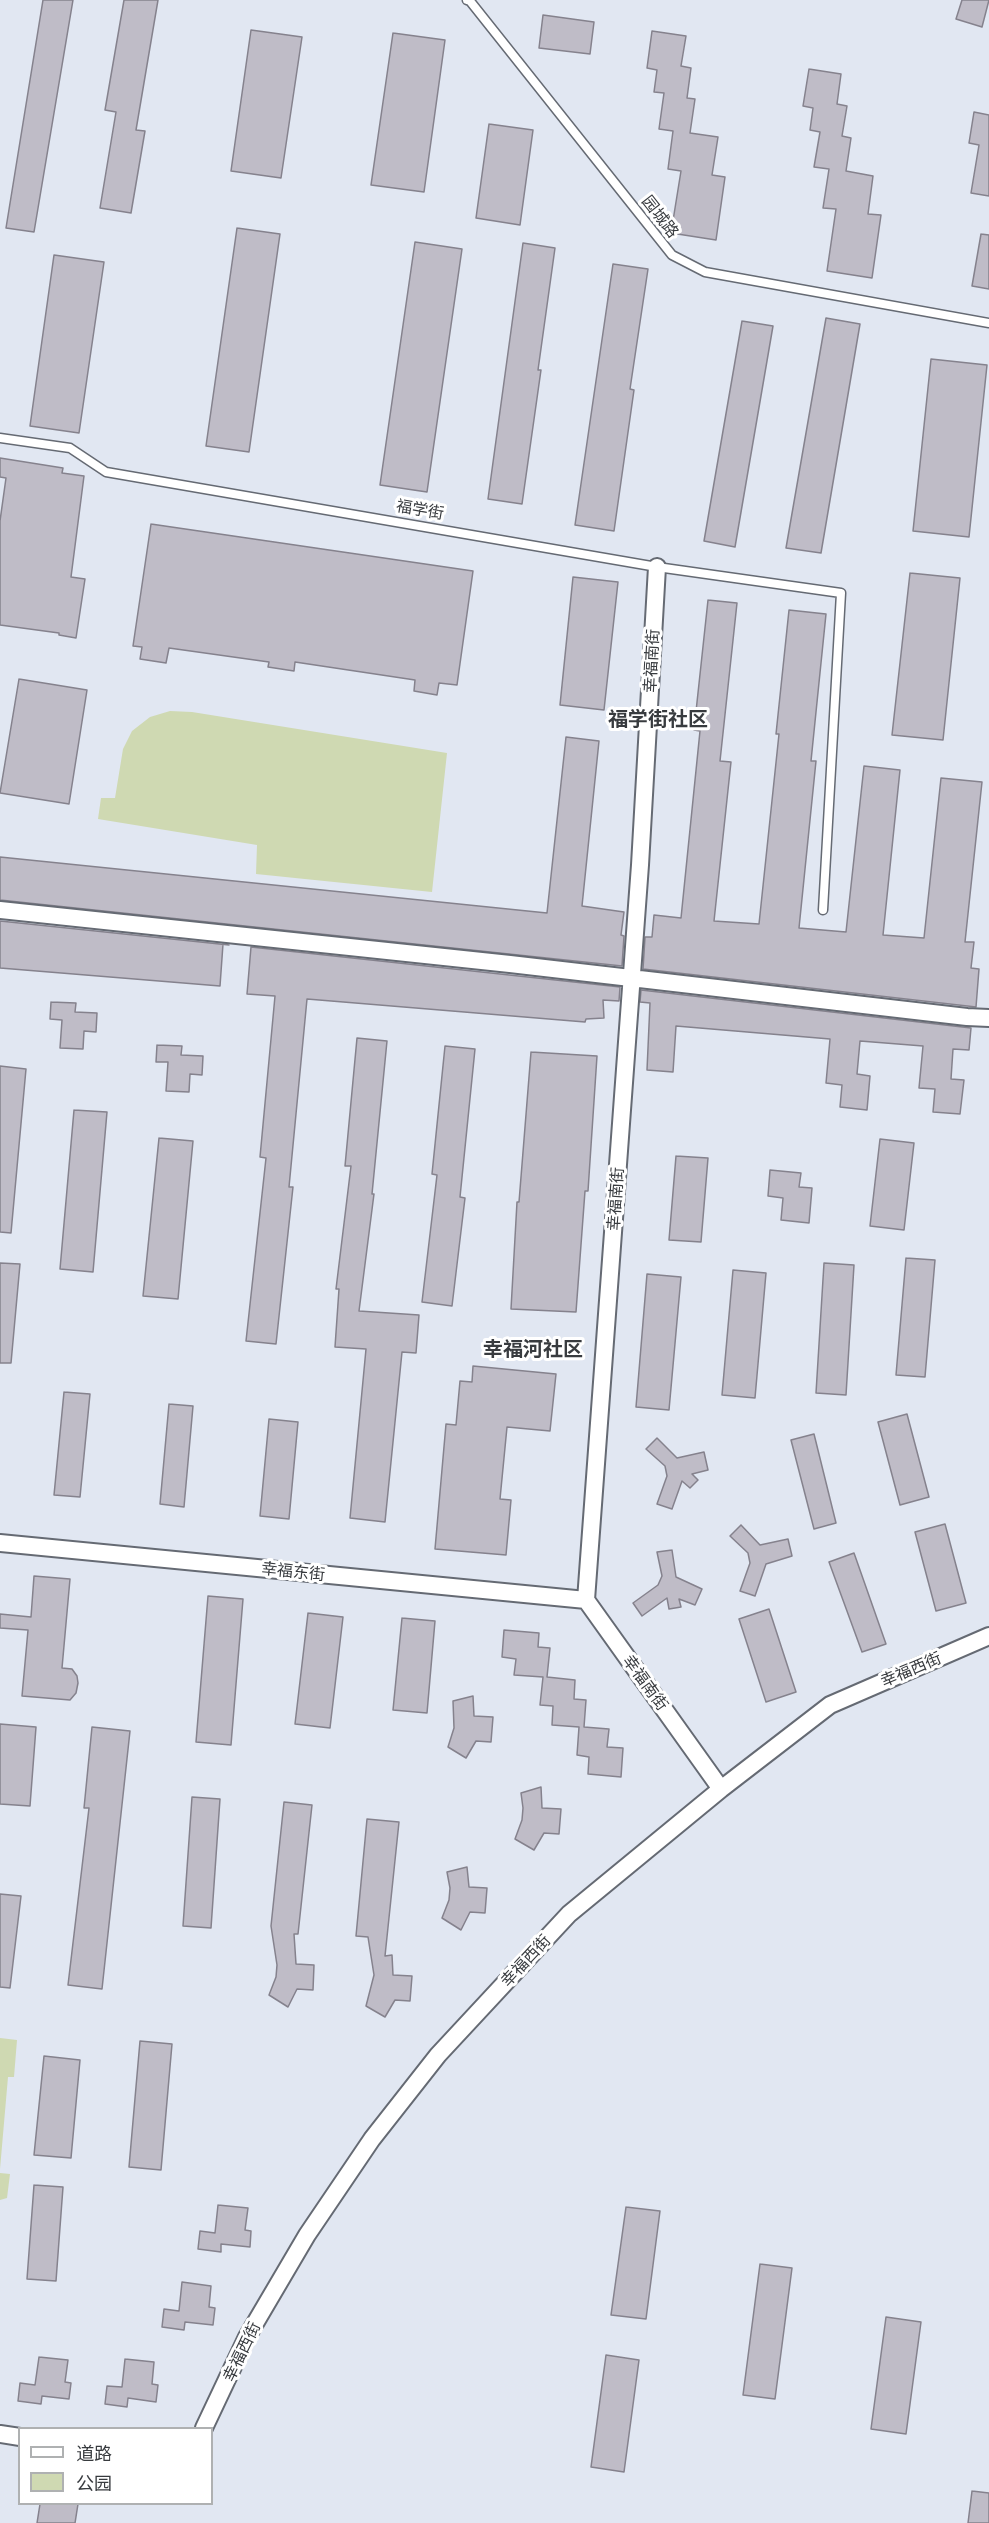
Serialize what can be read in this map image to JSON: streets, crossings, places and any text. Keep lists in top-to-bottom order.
{
  "streets": {
    "street": ["幸福南街", "幸福东街", "幸福西街"],
    "lane": ["园城路", "福学街"]
  },
  "crossings": [
    ["福学街", "幸福南街"],
    ["幸福南街", "幸福东街"],
    ["幸福南街", "幸福西街"]
  ],
  "districts": ["福学街社区", "幸福河社区"],
  "legend": ["道路", "公园"]
}
